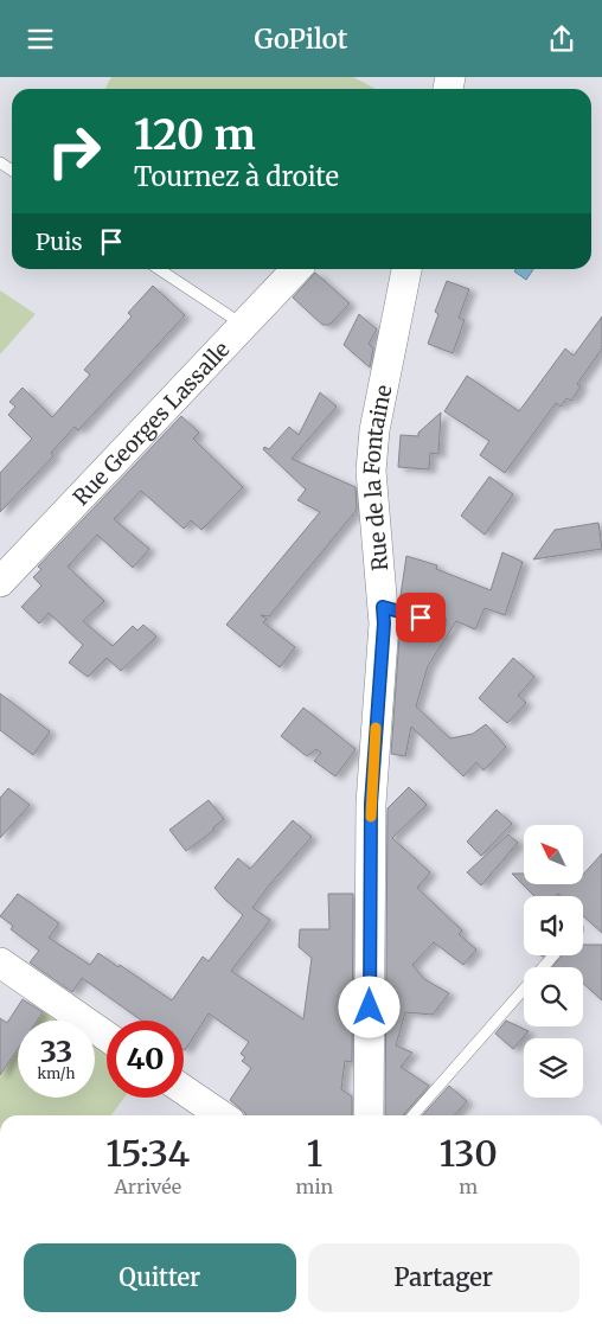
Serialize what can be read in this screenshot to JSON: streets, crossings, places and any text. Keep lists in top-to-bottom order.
{
  "streets": {
    "street": ["Rue Georges Lassalle", "Rue de la Fontaine"]
  },
  "north": "top left",
  "page": {
    "header": "GoPilot",
    "turn": ["120 m", "Tournez à droite"],
    "then": "Puis",
    "speed": "33 km/h",
    "limit": "40",
    "eta": [
      "15:34",
      "Arrivée",
      "1",
      "min",
      "130",
      "m"
    ],
    "buttons": ["Quitter", "Partager"]
  }
}
